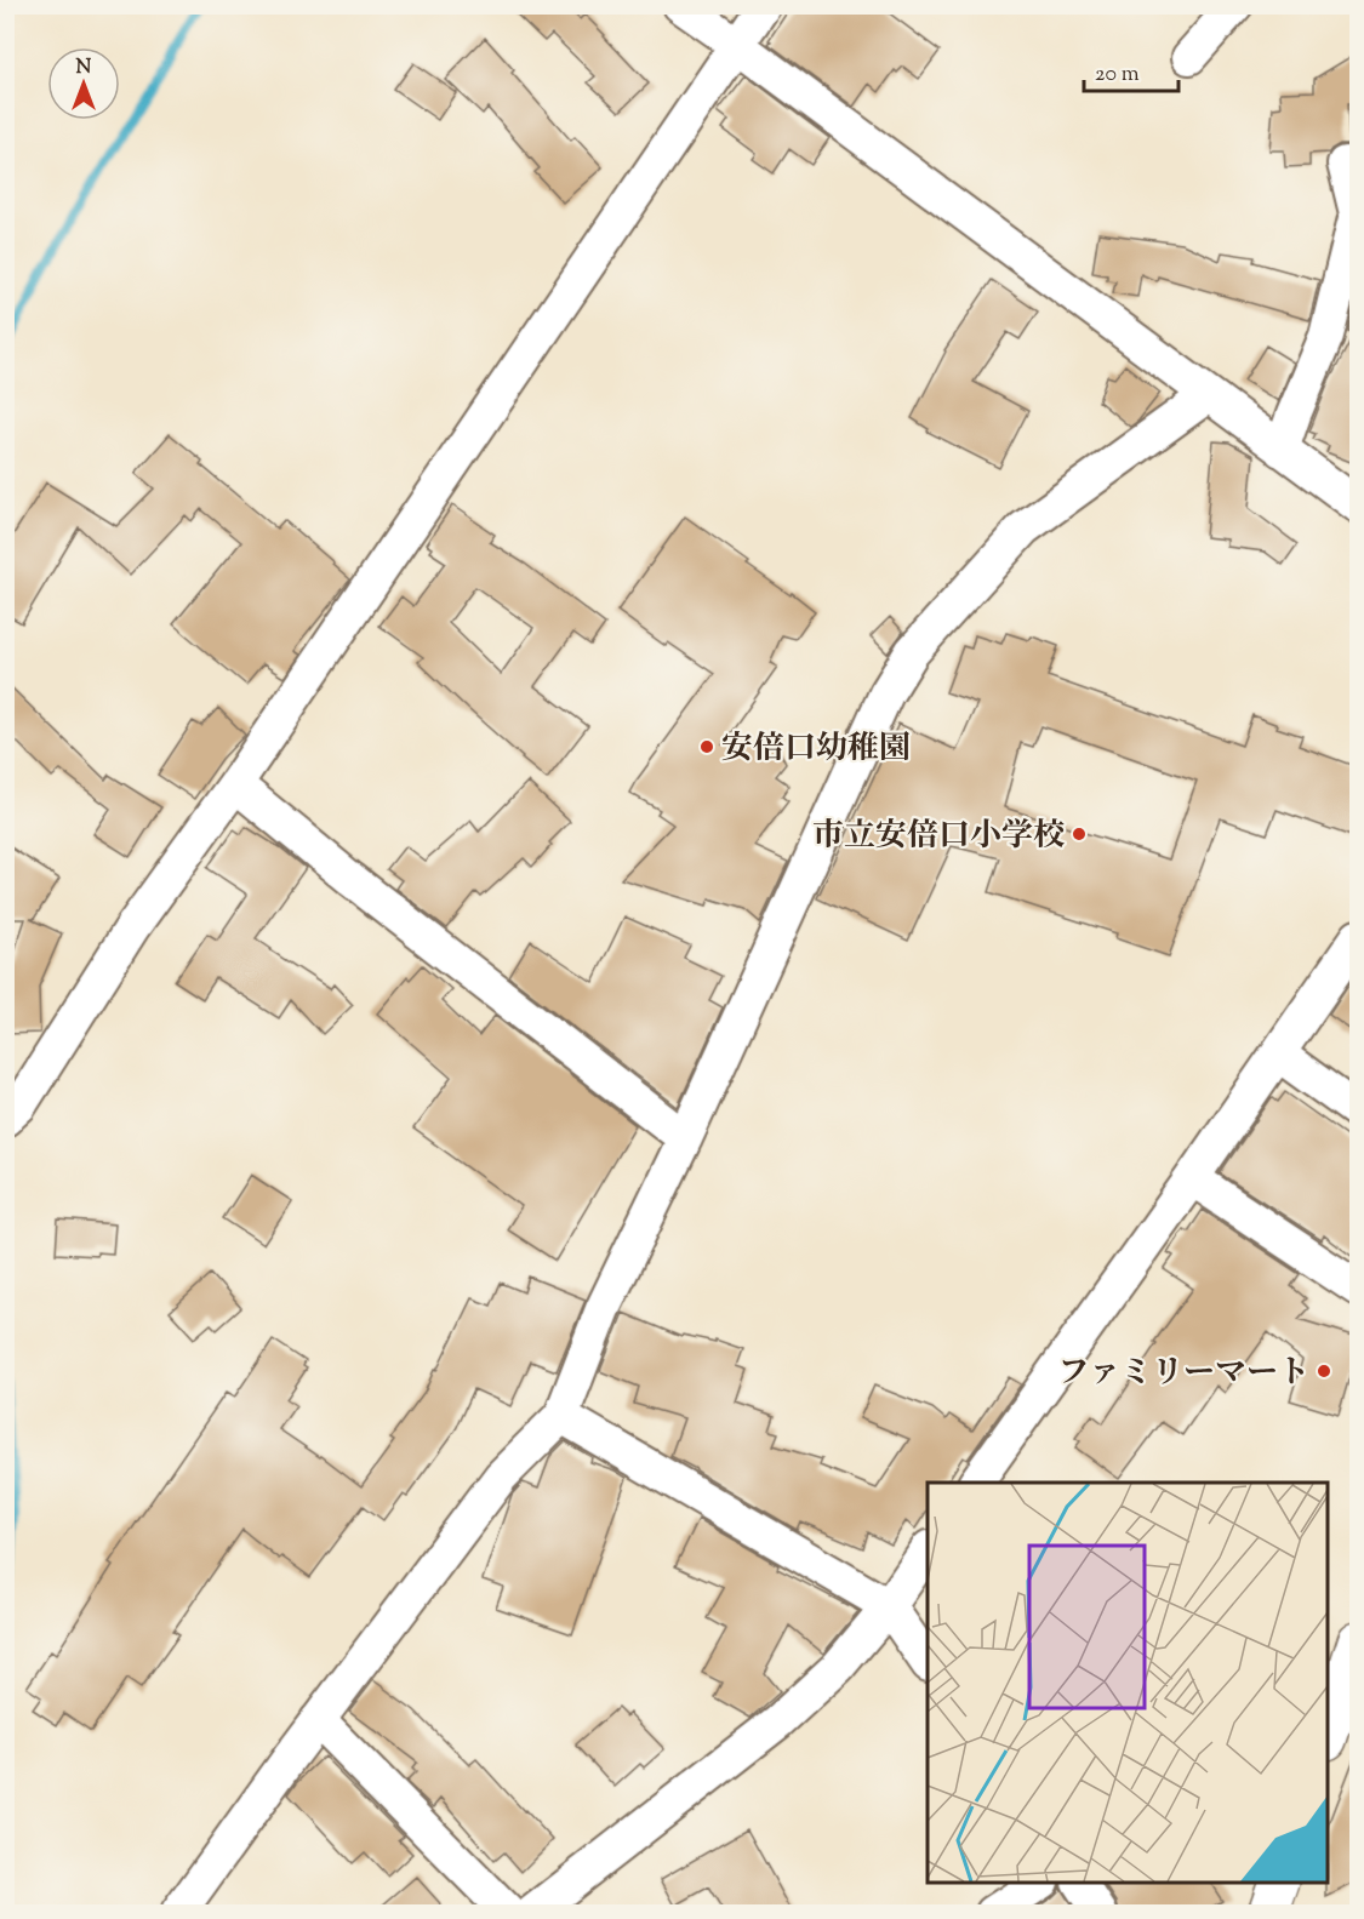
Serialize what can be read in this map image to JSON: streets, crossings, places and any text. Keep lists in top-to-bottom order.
{
  "places": ["安倍口幼稚園", "市立安倍口小学校", "ファミリーマート"],
  "scale_bar": "20 m",
  "north": "top"
}
